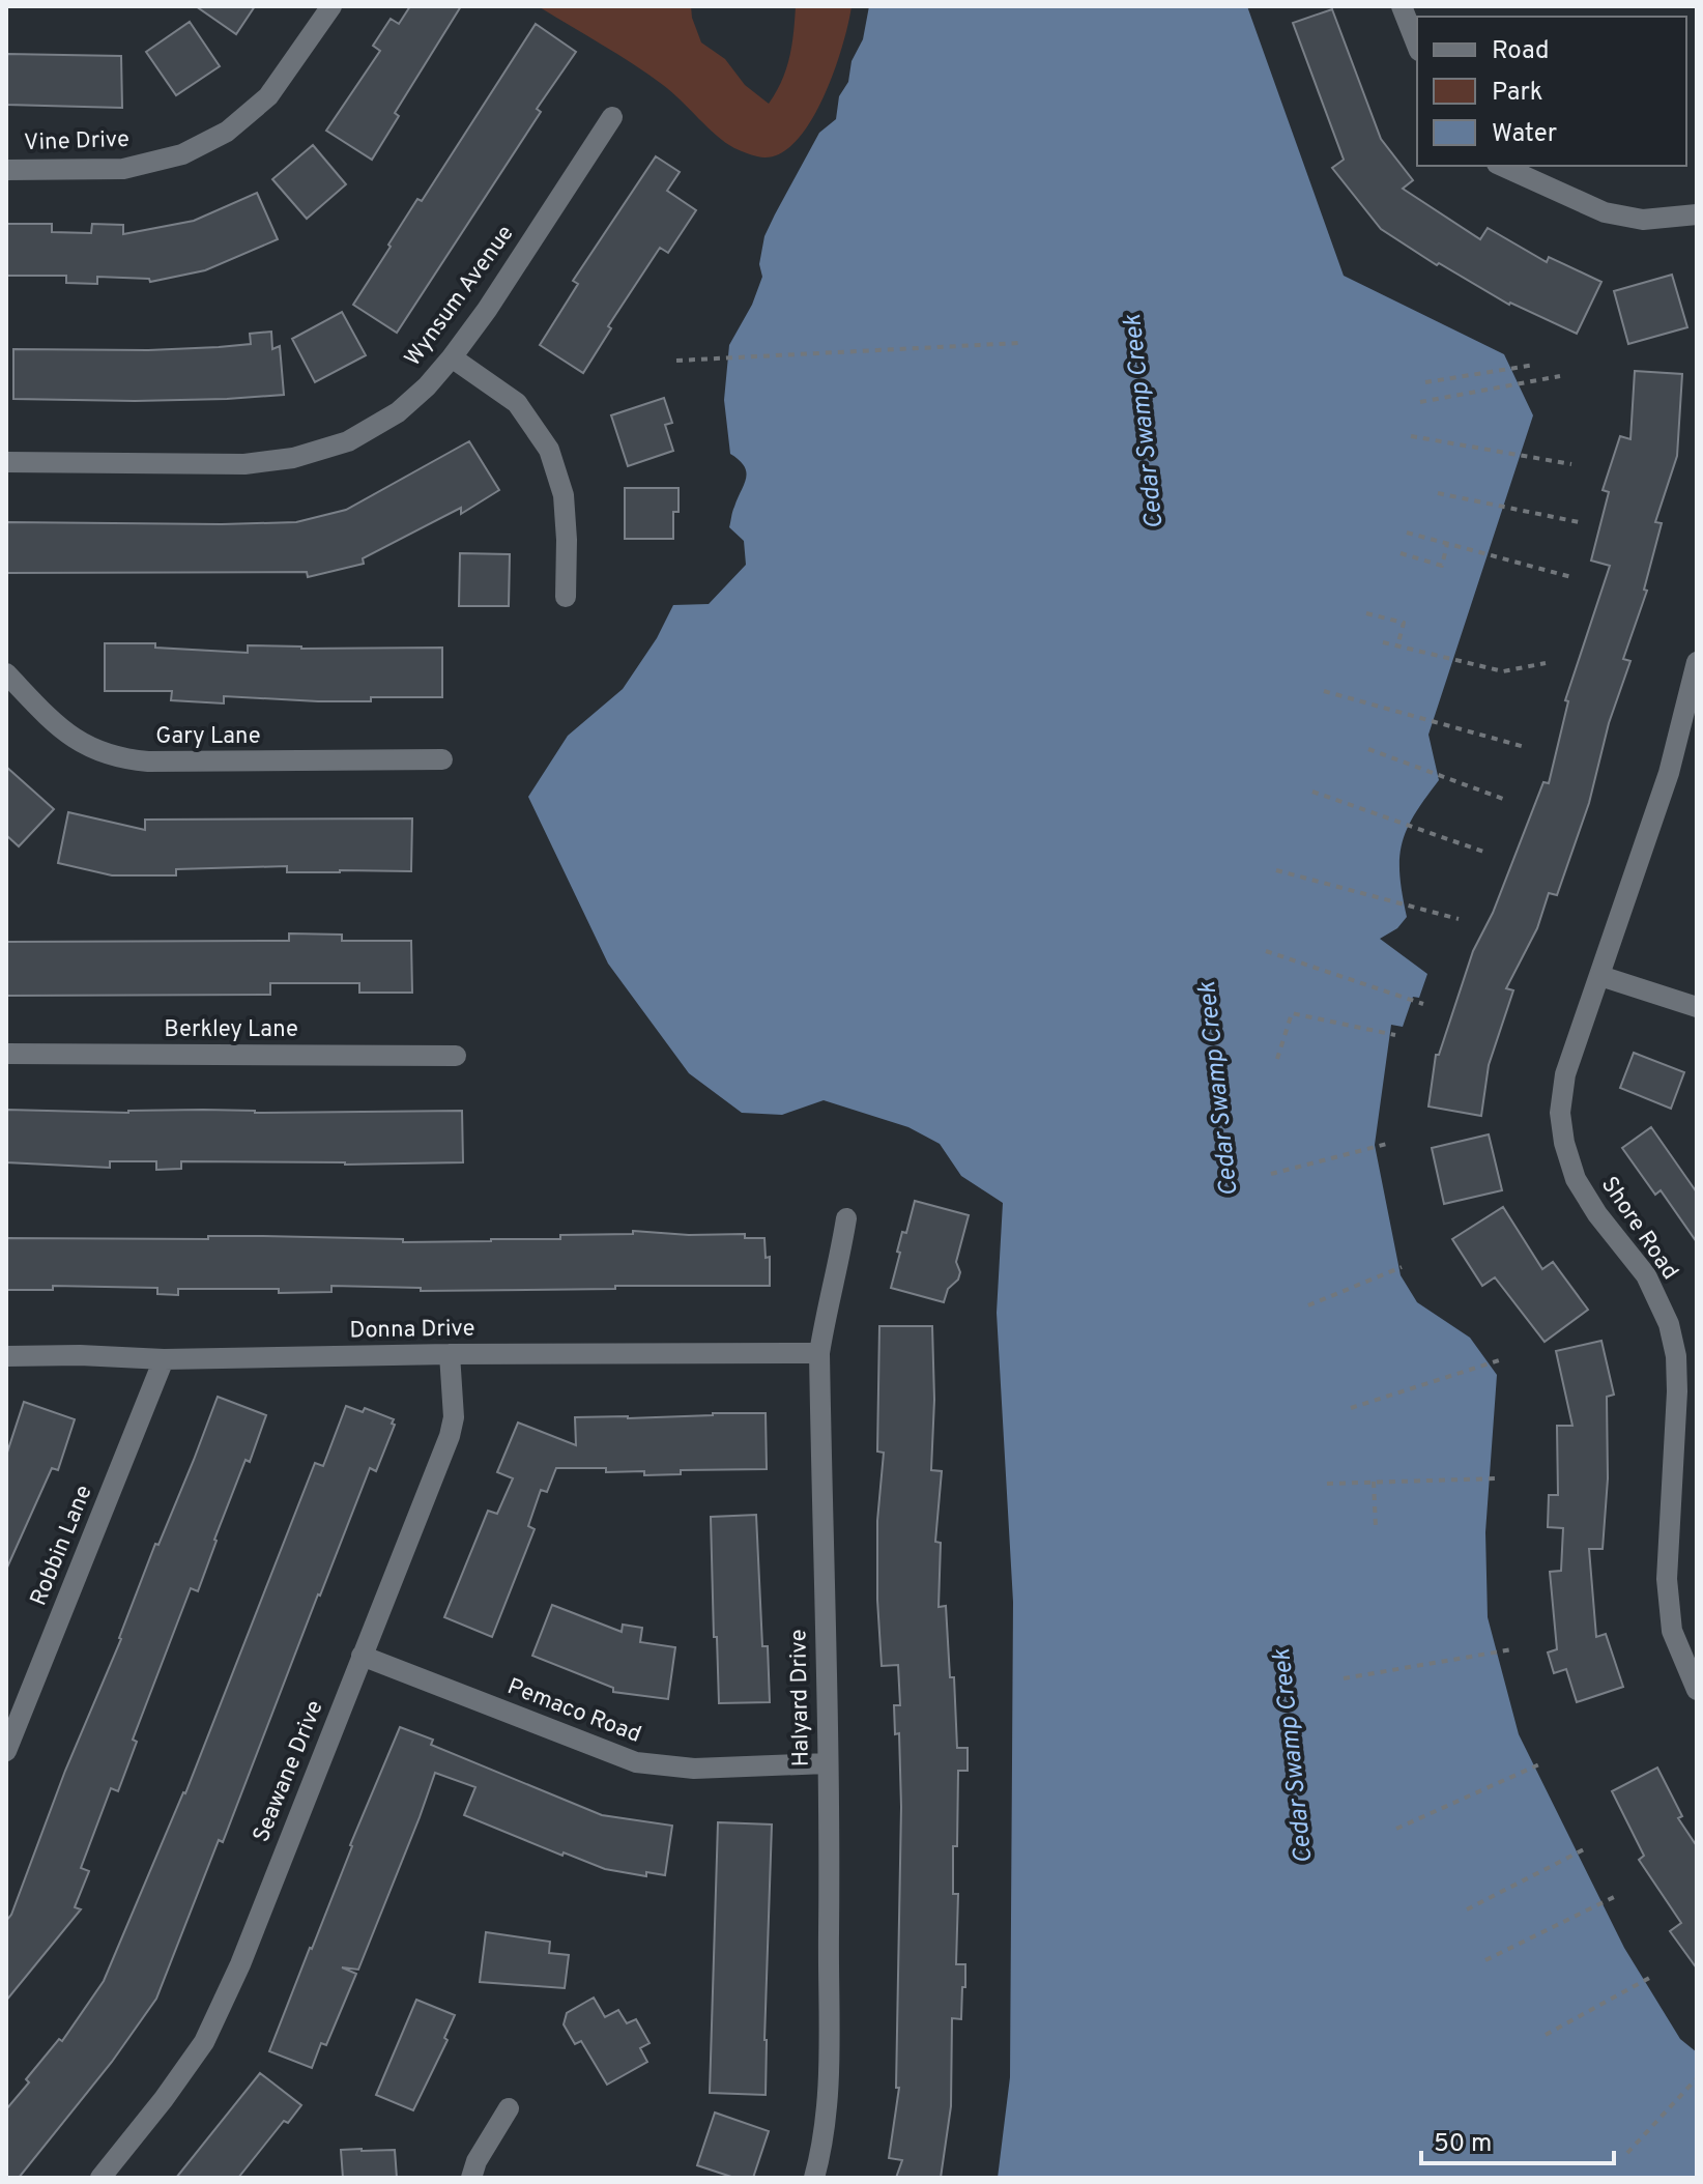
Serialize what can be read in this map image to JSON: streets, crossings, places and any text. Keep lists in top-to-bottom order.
{
  "streets": {
    "street": [
      "Vine Drive",
      "Wynsum Avenue",
      "Gary Lane",
      "Berkley Lane",
      "Shore Road",
      "Donna Drive",
      "Robbin Lane",
      "Halyard Drive",
      "Pemaco Road",
      "Seawane Drive"
    ]
  },
  "crossings": [
    ["Donna Drive", "Robbin Lane"],
    ["Donna Drive", "Halyard Drive"],
    ["Donna Drive", "Seawane Drive"],
    ["Halyard Drive", "Pemaco Road"],
    ["Pemaco Road", "Seawane Drive"]
  ],
  "water": ["Cedar Swamp Creek"],
  "legend": ["Road", "Park", "Water"],
  "scale_bar": "50 m"
}
